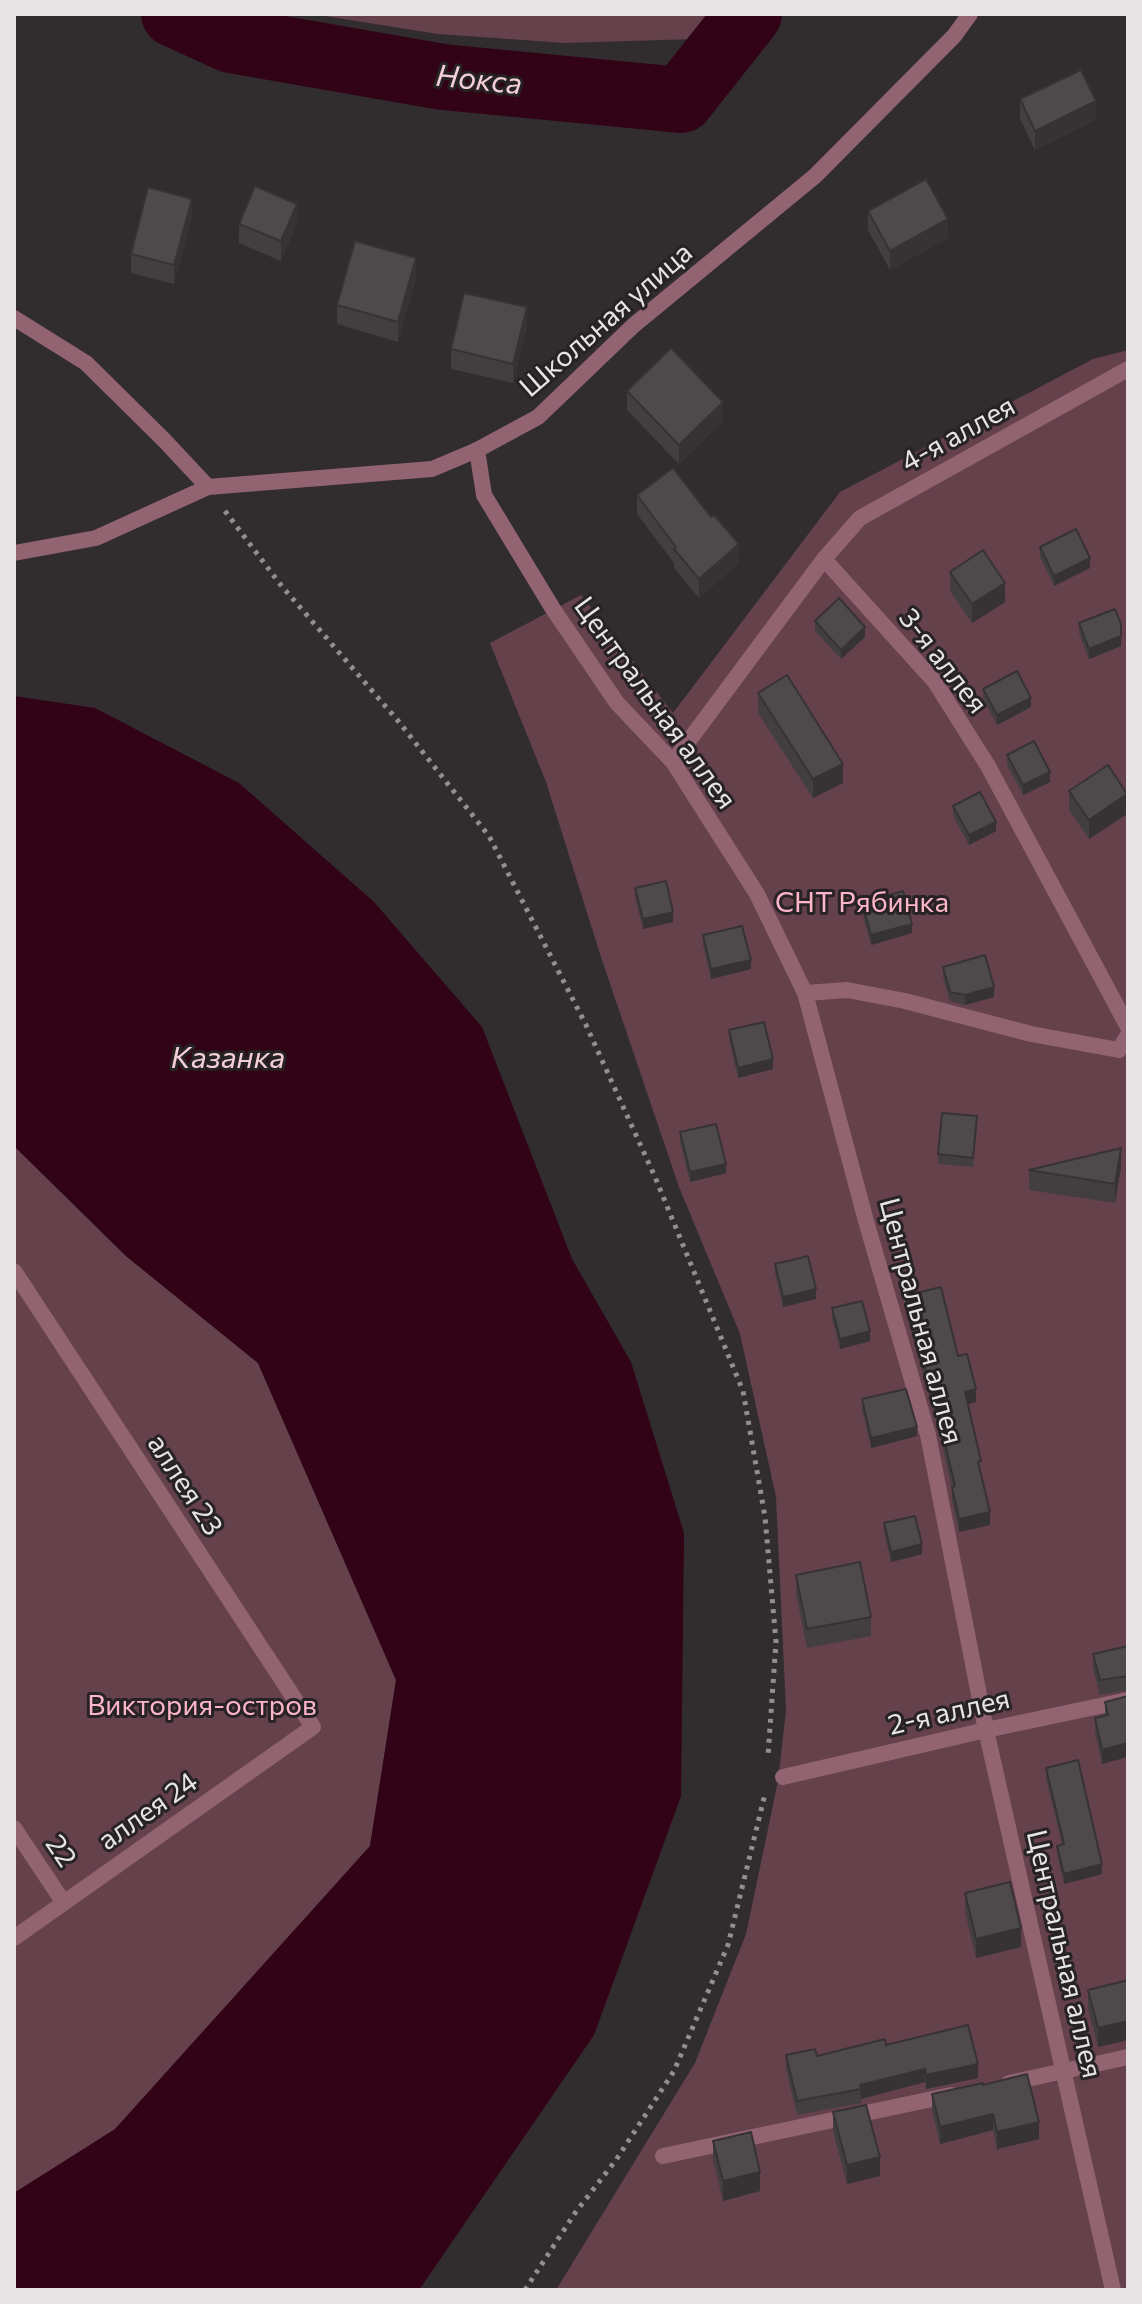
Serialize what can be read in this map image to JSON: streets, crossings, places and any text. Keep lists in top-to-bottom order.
{
  "streets": {
    "street": [
      "Школьная улица",
      "4-я аллея",
      "3-я аллея",
      "Центральная аллея",
      "аллея 23",
      "2-я аллея",
      "аллея 24",
      "22"
    ]
  },
  "crossings": [
    ["Школьная улица", "Центральная аллея"],
    ["4-я аллея", "3-я аллея"],
    ["Центральная аллея", "2-я аллея"],
    ["аллея 23", "аллея 24"],
    ["аллея 24", "22"]
  ],
  "water": ["Нокса", "Казанка"],
  "parks": ["СНТ Рябинка", "Виктория-остров"]
}
